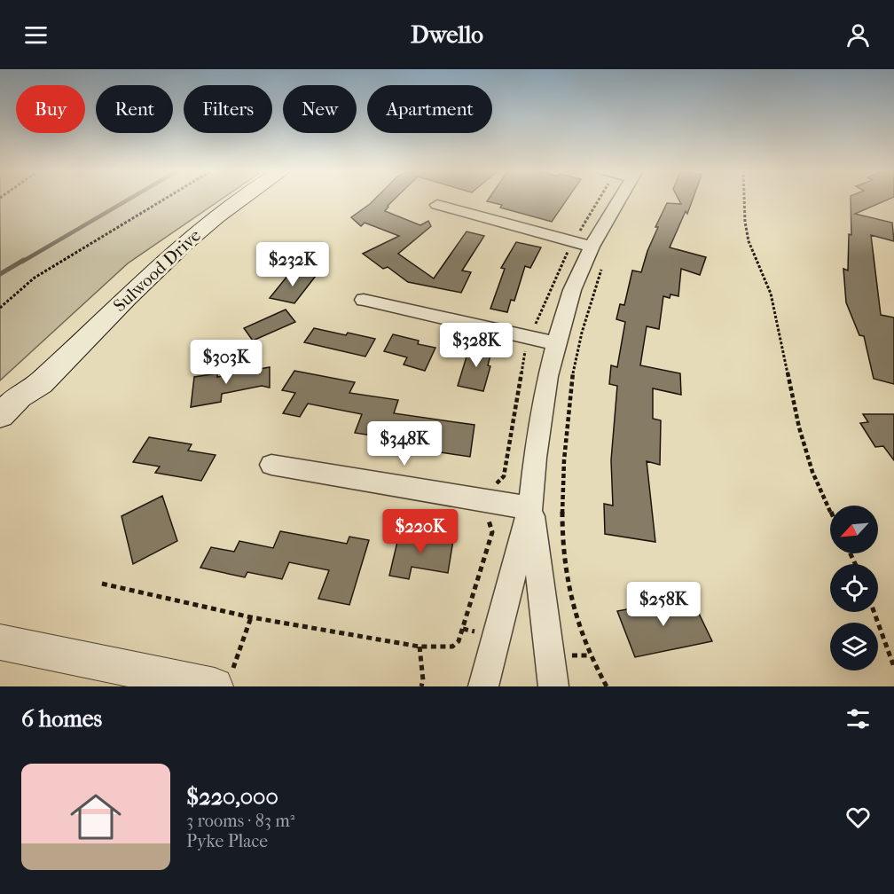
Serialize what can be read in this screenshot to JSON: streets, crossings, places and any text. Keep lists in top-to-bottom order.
{
  "streets": {
    "main road": ["Sulwood Drive"]
  },
  "north": "bottom left",
  "page": {
    "header": "Dwello",
    "chip": [
      "Buy",
      "Rent",
      "Filters",
      "New",
      "Apartment"
    ],
    "price": [
      "$232K",
      "$328K",
      "$303K",
      "$348K",
      "$220K",
      "$258K"
    ],
    "heading": "6 homes",
    "list": [
      {
        "name": "$220,000",
        "note": "3 rooms · 83 m² · Pyke Place"
      }
    ]
  }
}
